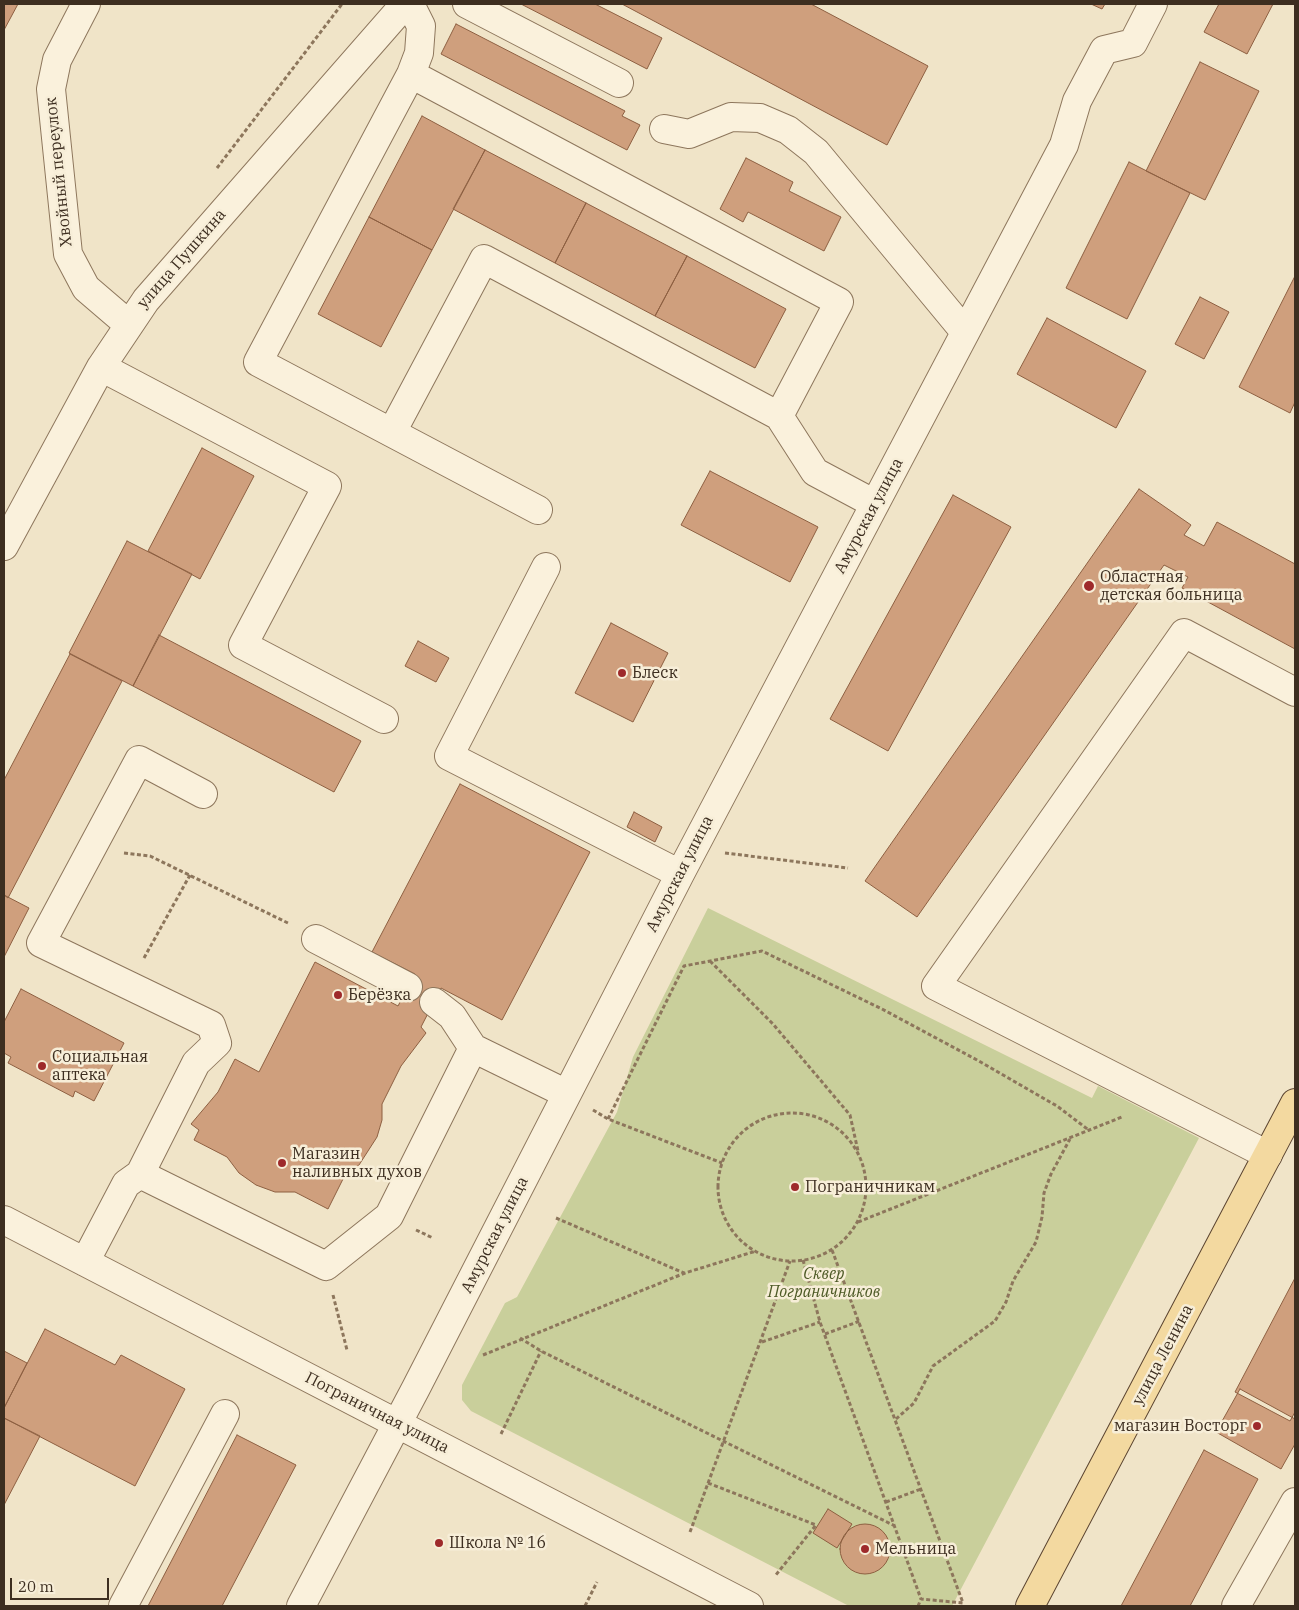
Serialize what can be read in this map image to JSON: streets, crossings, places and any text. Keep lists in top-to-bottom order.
{
  "streets": {
    "main road": ["улица Ленина"],
    "street": [
      "Хвойный переулок",
      "улица Пушкина",
      "Амурская улица",
      "Пограничная улица"
    ]
  },
  "crossings": [
    ["Хвойный переулок", "улица Пушкина"],
    ["Амурская улица", "Пограничная улица"]
  ],
  "parks": ["Сквер Пограничников"],
  "places": [
    "Областная детская больница",
    "Блеск",
    "Берёзка",
    "Социальная аптека",
    "Магазин наливных духов",
    "Пограничникам",
    "магазин Восторг",
    "Школа № 16",
    "Мельница"
  ],
  "scale_bar": "20 m"
}
